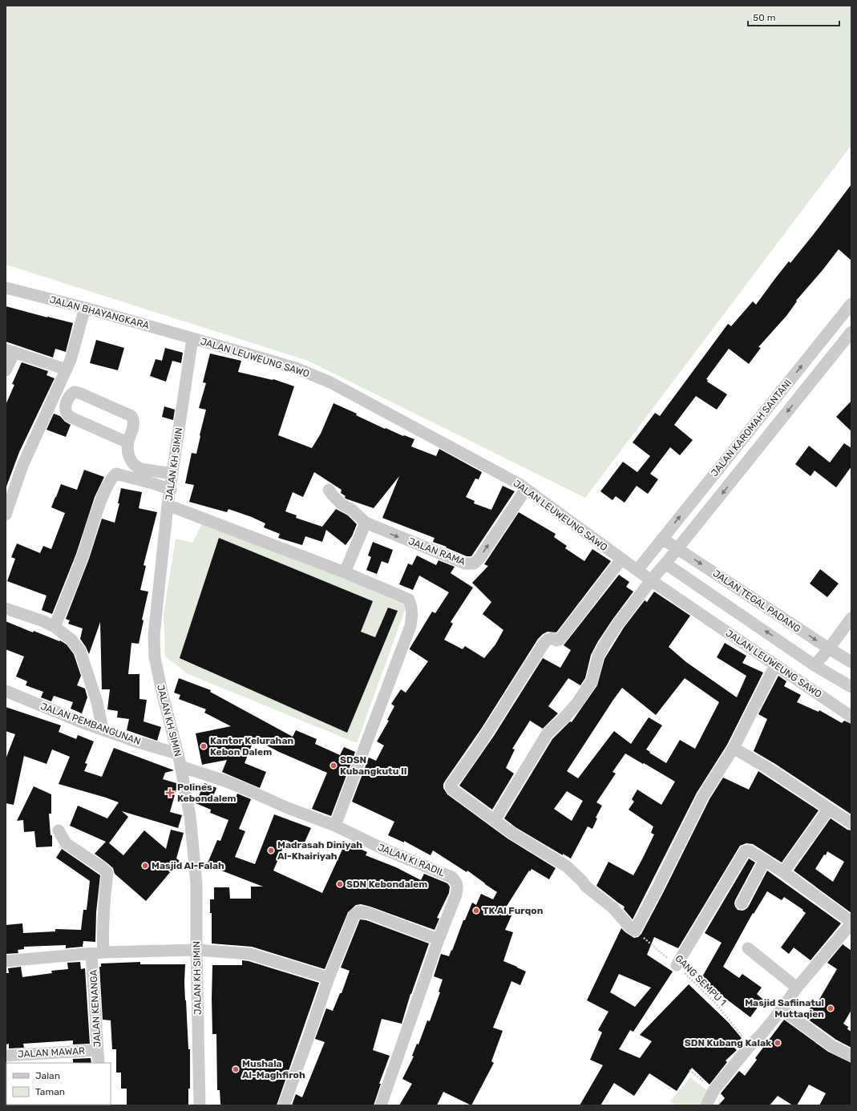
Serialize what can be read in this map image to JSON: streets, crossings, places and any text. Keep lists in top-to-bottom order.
{
  "streets": {
    "street": [
      "JALAN BHAYANGKARA",
      "JALAN LEUWEUNG SAWO",
      "JALAN KAROMAH SANTANI",
      "JALAN KH SIMIN",
      "JALAN RAMA",
      "JALAN TEGAL PADANG",
      "JALAN PEMBANGUNAN",
      "JALAN KI RADIL",
      "JALAN KENANGA",
      "JALAN MAWAR"
    ],
    "path": ["GANG SEMPU 1"]
  },
  "crossings": [
    ["JALAN BHAYANGKARA", "JALAN LEUWEUNG SAWO"],
    ["JALAN BHAYANGKARA", "JALAN KH SIMIN"],
    ["JALAN LEUWEUNG SAWO", "JALAN KAROMAH SANTANI"],
    ["JALAN LEUWEUNG SAWO", "JALAN KH SIMIN"],
    ["JALAN LEUWEUNG SAWO", "JALAN RAMA"],
    ["JALAN KAROMAH SANTANI", "JALAN TEGAL PADANG"],
    ["JALAN KH SIMIN", "JALAN PEMBANGUNAN"],
    ["JALAN KH SIMIN", "JALAN KI RADIL"],
    ["JALAN KENANGA", "JALAN MAWAR"]
  ],
  "places": {
    "other": [
      "Kantor Kelurahan Kebon Dalem",
      "SDSN Kubangkutu II",
      "Madrasah Diniyah Al-Khairiyah",
      "Masjid Al-Falah",
      "SDN Kebondalem",
      "TK Al Furqon",
      "Masjid Safiinatul Muttaqien",
      "SDN Kubang Kalak",
      "Mushala Al-Maghfiroh"
    ],
    "health": ["Polines Kebondalem"]
  },
  "legend": ["Jalan", "Taman"],
  "scale_bar": "50 m"
}
